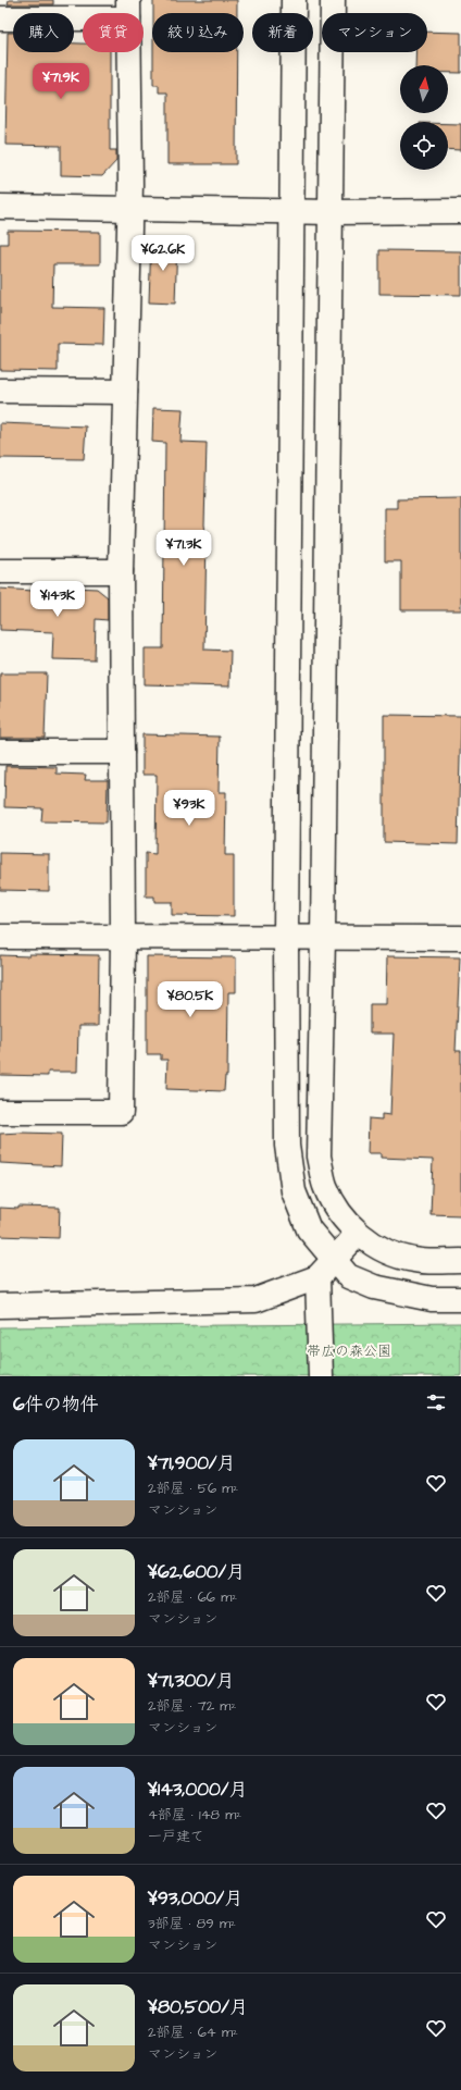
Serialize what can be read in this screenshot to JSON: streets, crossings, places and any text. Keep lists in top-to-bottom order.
{
  "parks": ["帯広の森公園"],
  "north": "top",
  "page": {
    "chip": [
      "購入",
      "賃貸",
      "絞り込み",
      "新着",
      "マンション"
    ],
    "price": [
      "¥71.9K",
      "¥62.6K",
      "¥71.3K",
      "¥143K",
      "¥93K",
      "¥80.5K"
    ],
    "heading": "6件の物件",
    "list": [
      {
        "name": "¥71,900/月",
        "note": "2部屋 · 56 m² · マンション"
      },
      {
        "name": "¥62,600/月",
        "note": "2部屋 · 66 m² · マンション"
      },
      {
        "name": "¥71,300/月",
        "note": "2部屋 · 72 m² · マンション"
      },
      {
        "name": "¥143,000/月",
        "note": "4部屋 · 148 m² · 一戸建て"
      },
      {
        "name": "¥93,000/月",
        "note": "3部屋 · 89 m² · マンション"
      },
      {
        "name": "¥80,500/月",
        "note": "2部屋 · 64 m² · マンション"
      }
    ]
  }
}
